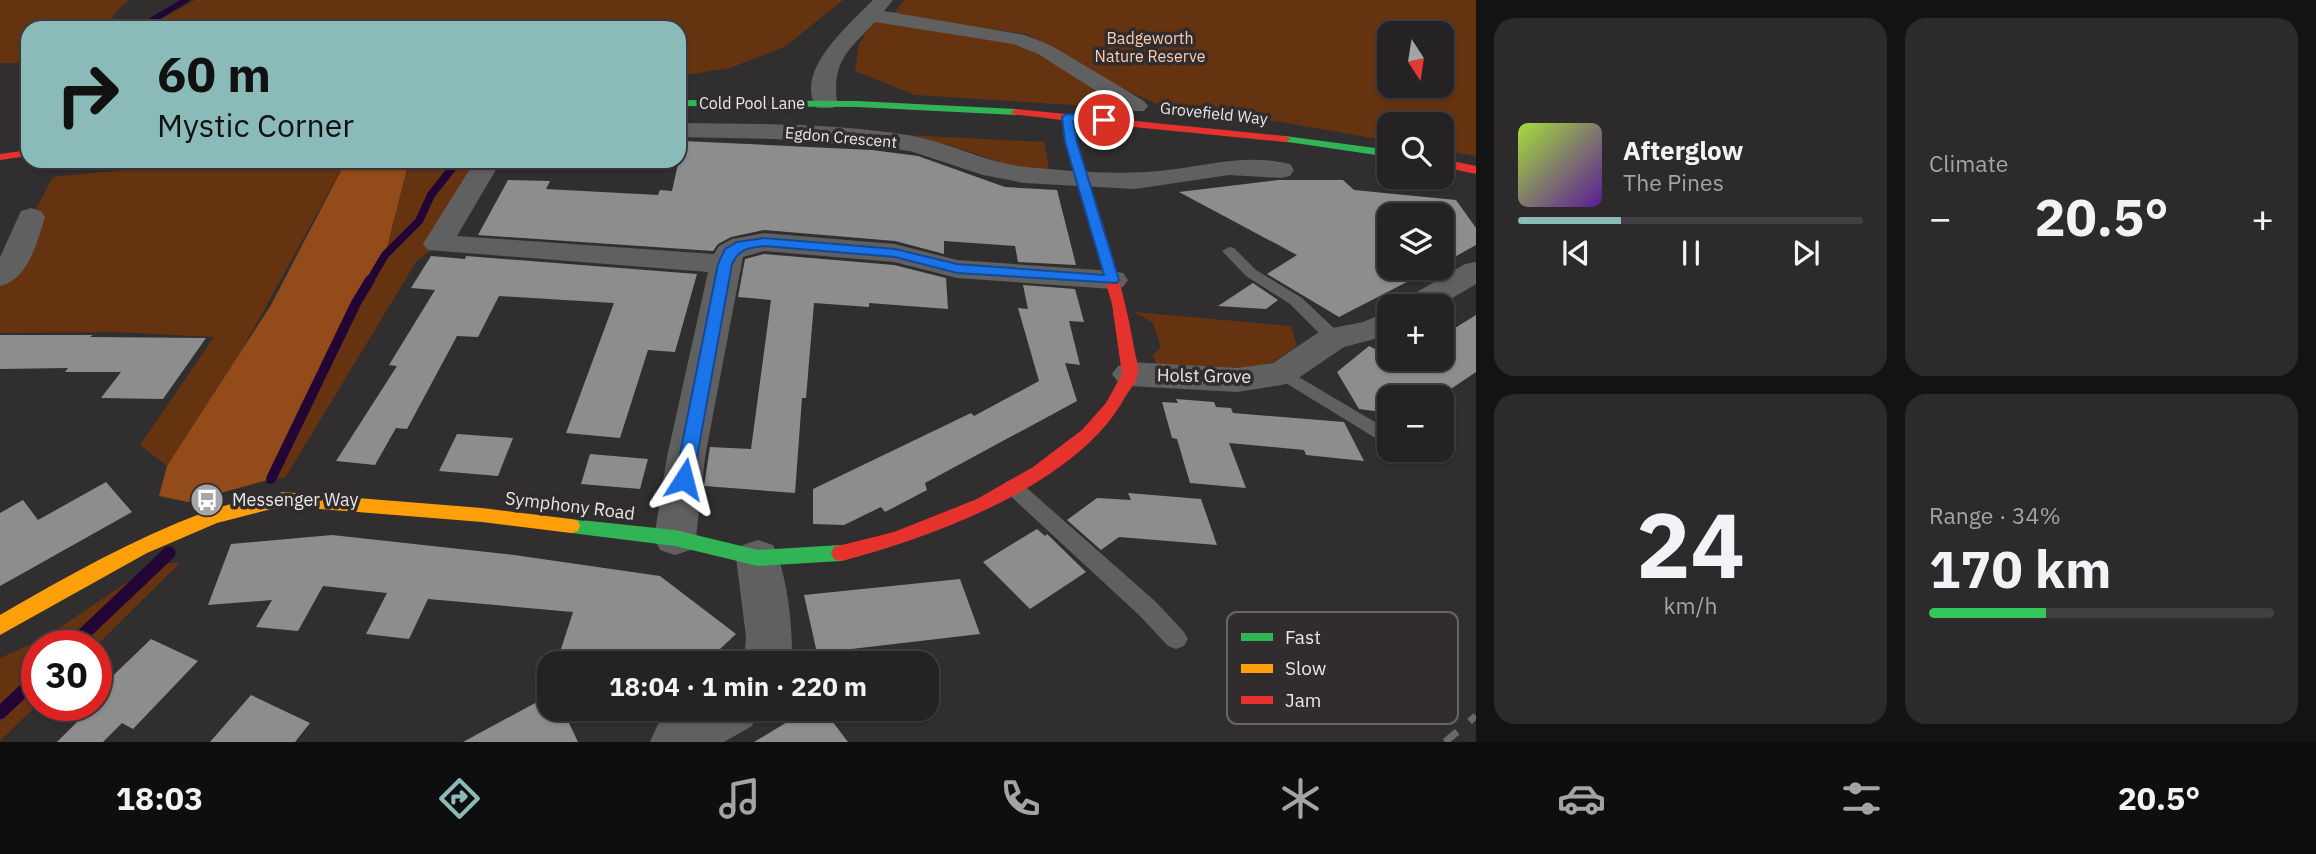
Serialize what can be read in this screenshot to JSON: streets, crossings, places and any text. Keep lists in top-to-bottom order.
{
  "streets": {
    "street": [
      "Cold Pool Lane",
      "Grovefield Way",
      "Egdon Crescent",
      "Holst Grove",
      "Symphony Road"
    ]
  },
  "crossings": [
    ["Cold Pool Lane", "Grovefield Way"],
    ["Holst Grove", "Symphony Road"]
  ],
  "parks": ["Badgeworth Nature Reserve"],
  "places": {
    "bus stop": ["Messenger Way"]
  },
  "legend": ["Fast", "Slow", "Jam"],
  "north": "bottom",
  "page": {
    "tile": [
      "Climate",
      ["24", "km/h"],
      ["Range · 34%", "170 km"]
    ],
    "map_buttons": ["+", "−"],
    "turn": ["60 m", "Mystic Corner"],
    "song": ["Afterglow", "The Pines"],
    "heat": ["−", "20.5°", "+"],
    "limit": "30",
    "trip": "18:04 · 1 min · 220 m",
    "tabs": ["18:03", "20.5°"]
  }
}
